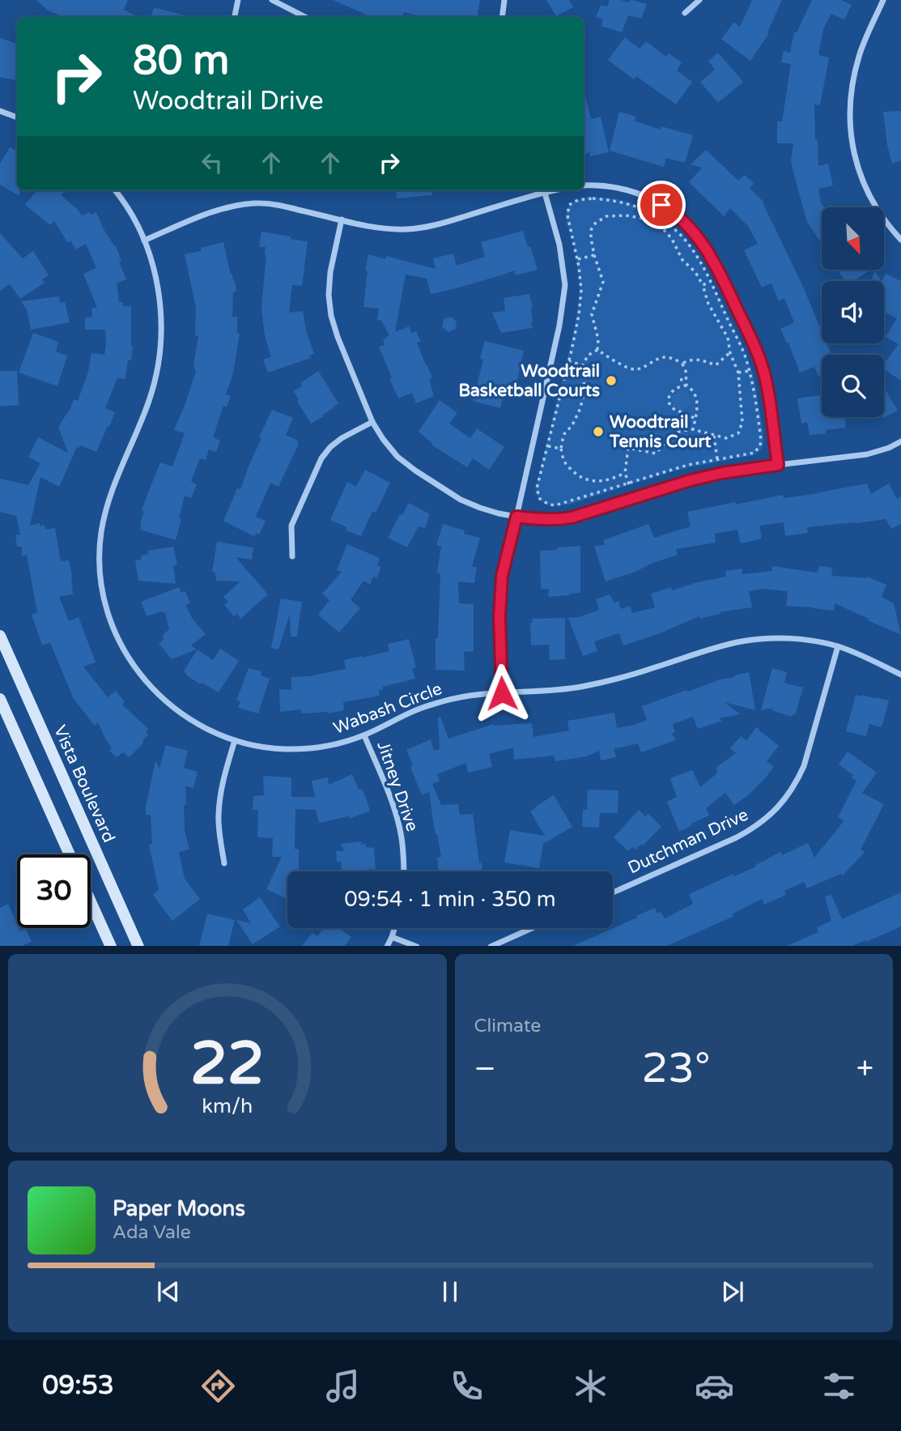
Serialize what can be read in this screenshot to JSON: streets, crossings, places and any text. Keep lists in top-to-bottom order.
{
  "streets": {
    "main road": ["Vista Boulevard"],
    "street": ["Wabash Circle", "Jitney Drive", "Dutchman Drive"]
  },
  "crossings": [
    ["Wabash Circle", "Jitney Drive"],
    ["Wabash Circle", "Dutchman Drive"]
  ],
  "places": ["Woodtrail Basketball Courts", "Woodtrail Tennis Court"],
  "north": "bottom right",
  "page": {
    "turn": ["80 m", "Woodtrail Drive"],
    "limit": "30",
    "trip": "09:54 · 1 min · 350 m",
    "tile": "Climate",
    "heat": ["−", "23°", "+"],
    "song": ["Paper Moons", "Ada Vale"],
    "tabs": "09:53",
    "gauge": ["22", "km/h"]
  }
}
